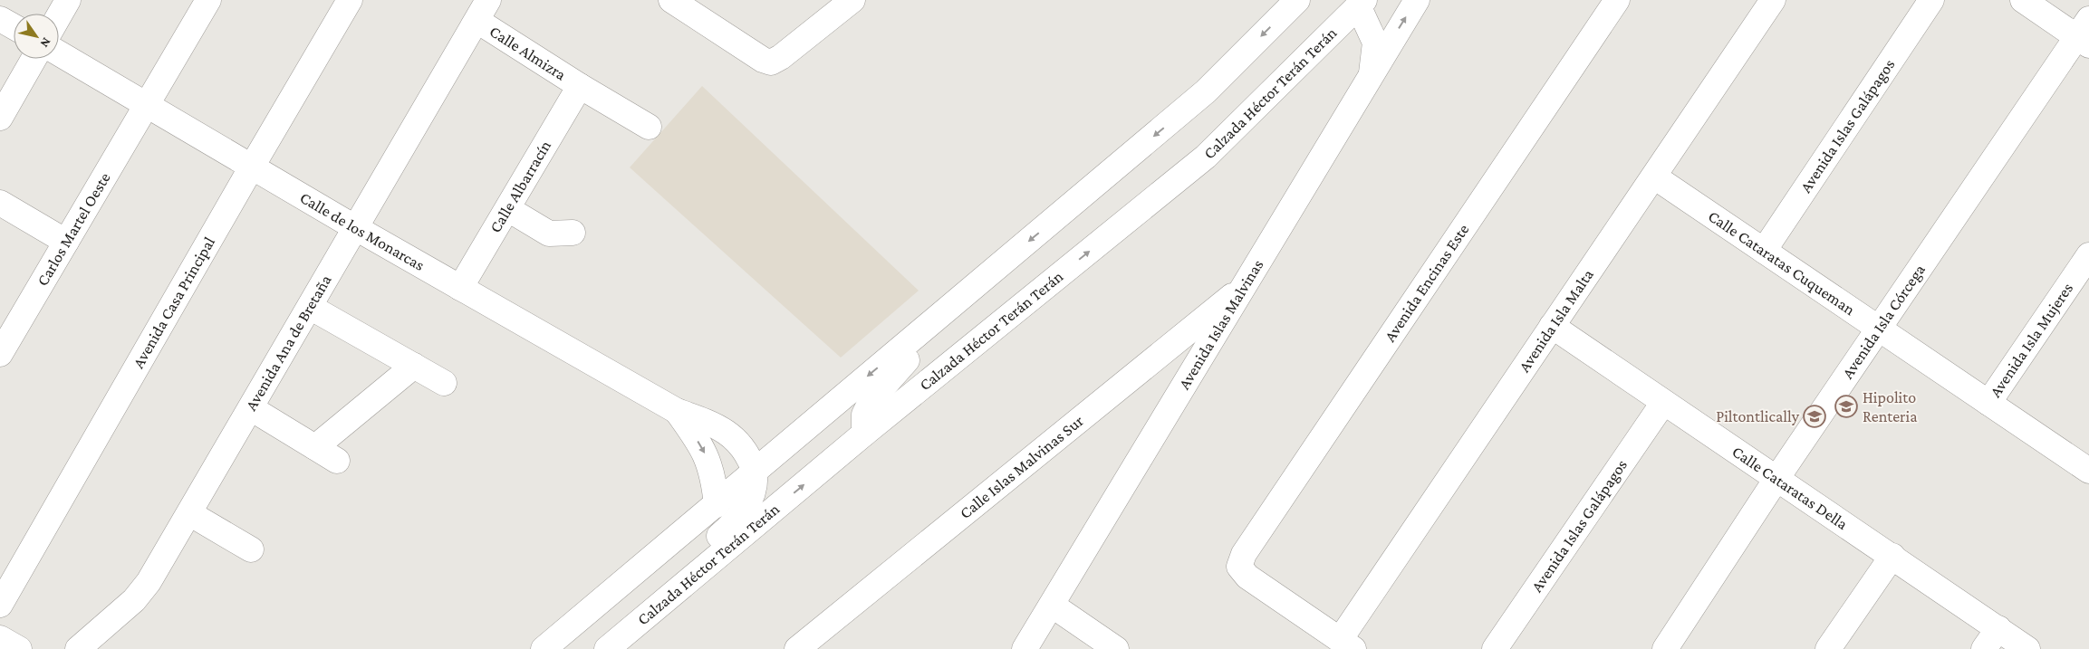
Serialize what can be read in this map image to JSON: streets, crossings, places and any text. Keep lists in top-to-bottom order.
{
  "streets": {
    "street": [
      "Calle Almizra",
      "Calzada Héctor Terán Terán",
      "Avenida Islas Galápagos",
      "Calle Albarracín",
      "Carlos Martel Oeste",
      "Calle de los Monarcas",
      "Calle Cataratas Cuqueman",
      "Avenida Encinas Este",
      "Avenida Casa Principal",
      "Avenida Isla Malta",
      "Avenida Isla Córcega",
      "Avenida Islas Malvinas",
      "Avenida Isla Mujeres",
      "Avenida Ana de Bretaña",
      "Calle Islas Malvinas Sur",
      "Calle Cataratas Della"
    ]
  },
  "crossings": [
    ["Calle Almizra", "Calle Albarracín"],
    ["Calle Almizra", "Avenida Ana de Bretaña"],
    ["Avenida Islas Galápagos", "Calle Cataratas Cuqueman"],
    ["Avenida Islas Galápagos", "Calle Cataratas Della"],
    ["Calle Albarracín", "Calle de los Monarcas"],
    ["Carlos Martel Oeste", "Calle de los Monarcas"],
    ["Calle de los Monarcas", "Avenida Casa Principal"],
    ["Calle de los Monarcas", "Avenida Ana de Bretaña"],
    ["Calle Cataratas Cuqueman", "Avenida Isla Malta"],
    ["Calle Cataratas Cuqueman", "Avenida Isla Córcega"],
    ["Calle Cataratas Cuqueman", "Avenida Isla Mujeres"],
    ["Avenida Encinas Este", "Avenida Isla Malta"],
    ["Avenida Isla Malta", "Calle Cataratas Della"],
    ["Avenida Isla Córcega", "Calle Cataratas Della"],
    ["Avenida Islas Malvinas", "Calle Islas Malvinas Sur"]
  ],
  "places": {
    "school or university": ["Hipolito Renteria", "Piltontlically"]
  },
  "north": "bottom right"
}
